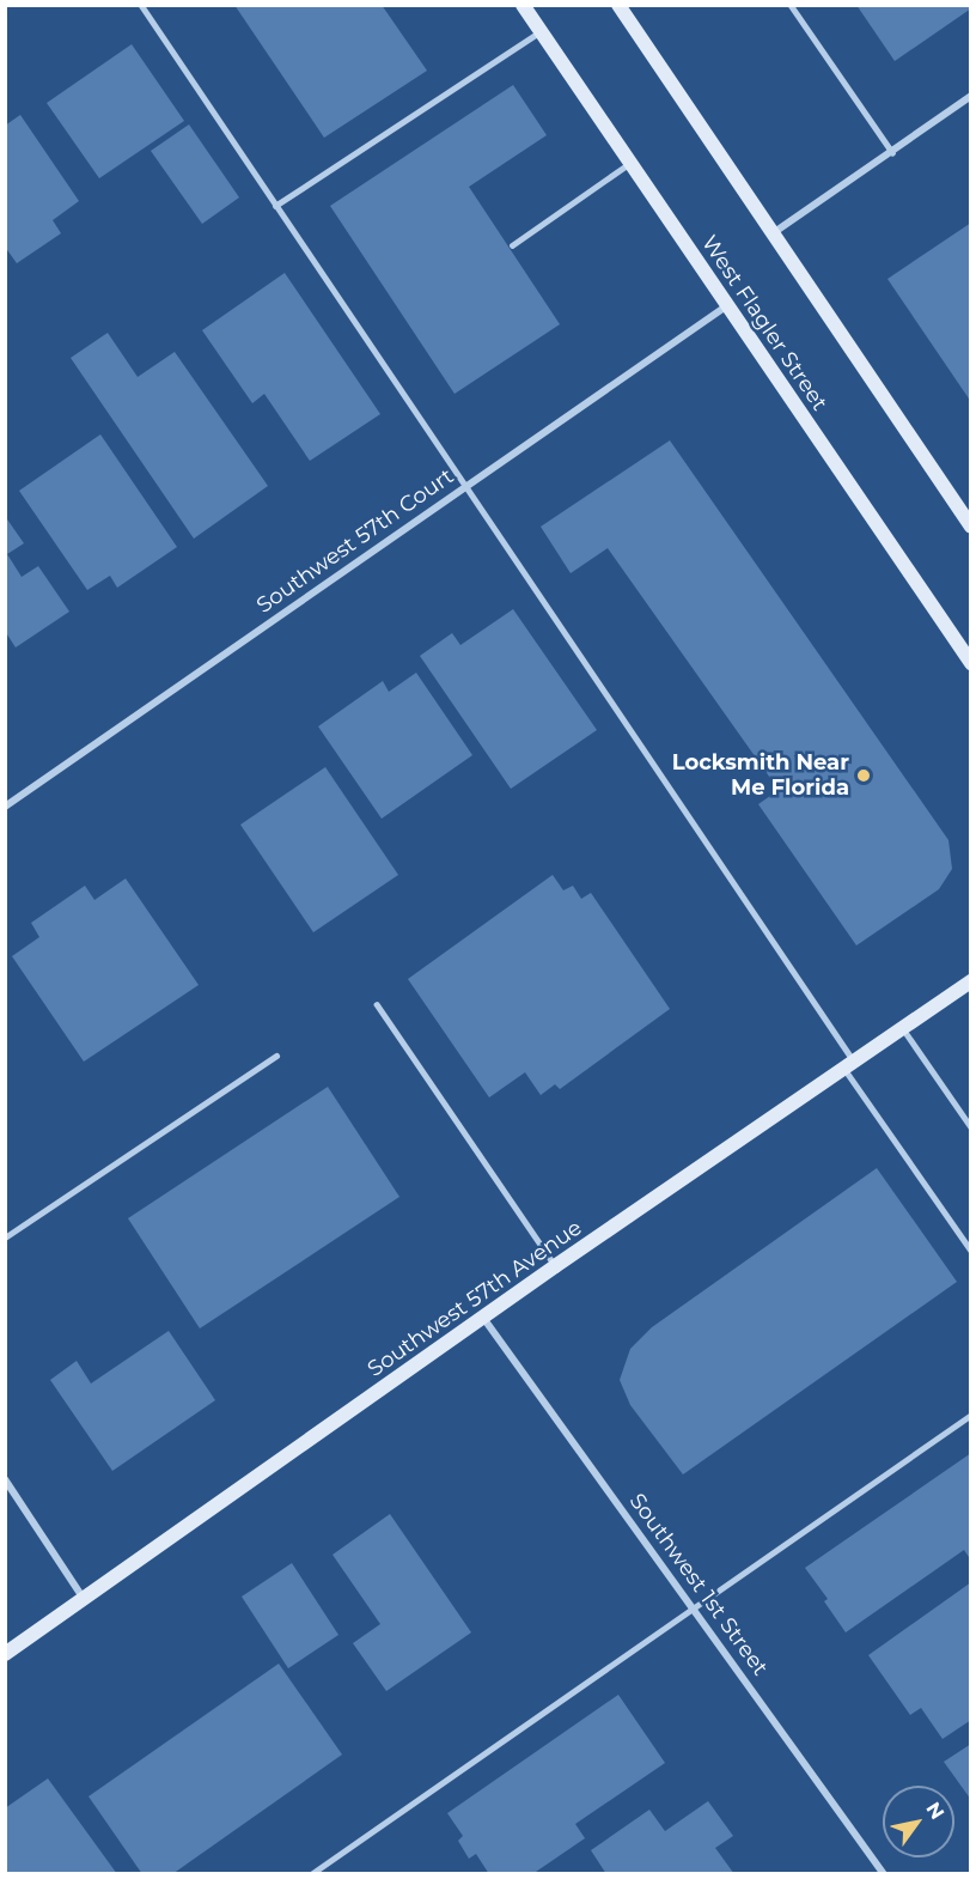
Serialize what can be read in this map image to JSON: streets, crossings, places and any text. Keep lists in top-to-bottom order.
{
  "streets": {
    "main road": ["West Flagler Street", "Southwest 57th Avenue"],
    "street": ["Southwest 57th Court", "Southwest 1st Street"]
  },
  "crossings": [
    ["West Flagler Street", "Southwest 57th Court"],
    ["Southwest 57th Avenue", "Southwest 1st Street"]
  ],
  "places": ["Locksmith Near Me Florida"],
  "north": "top right"
}
